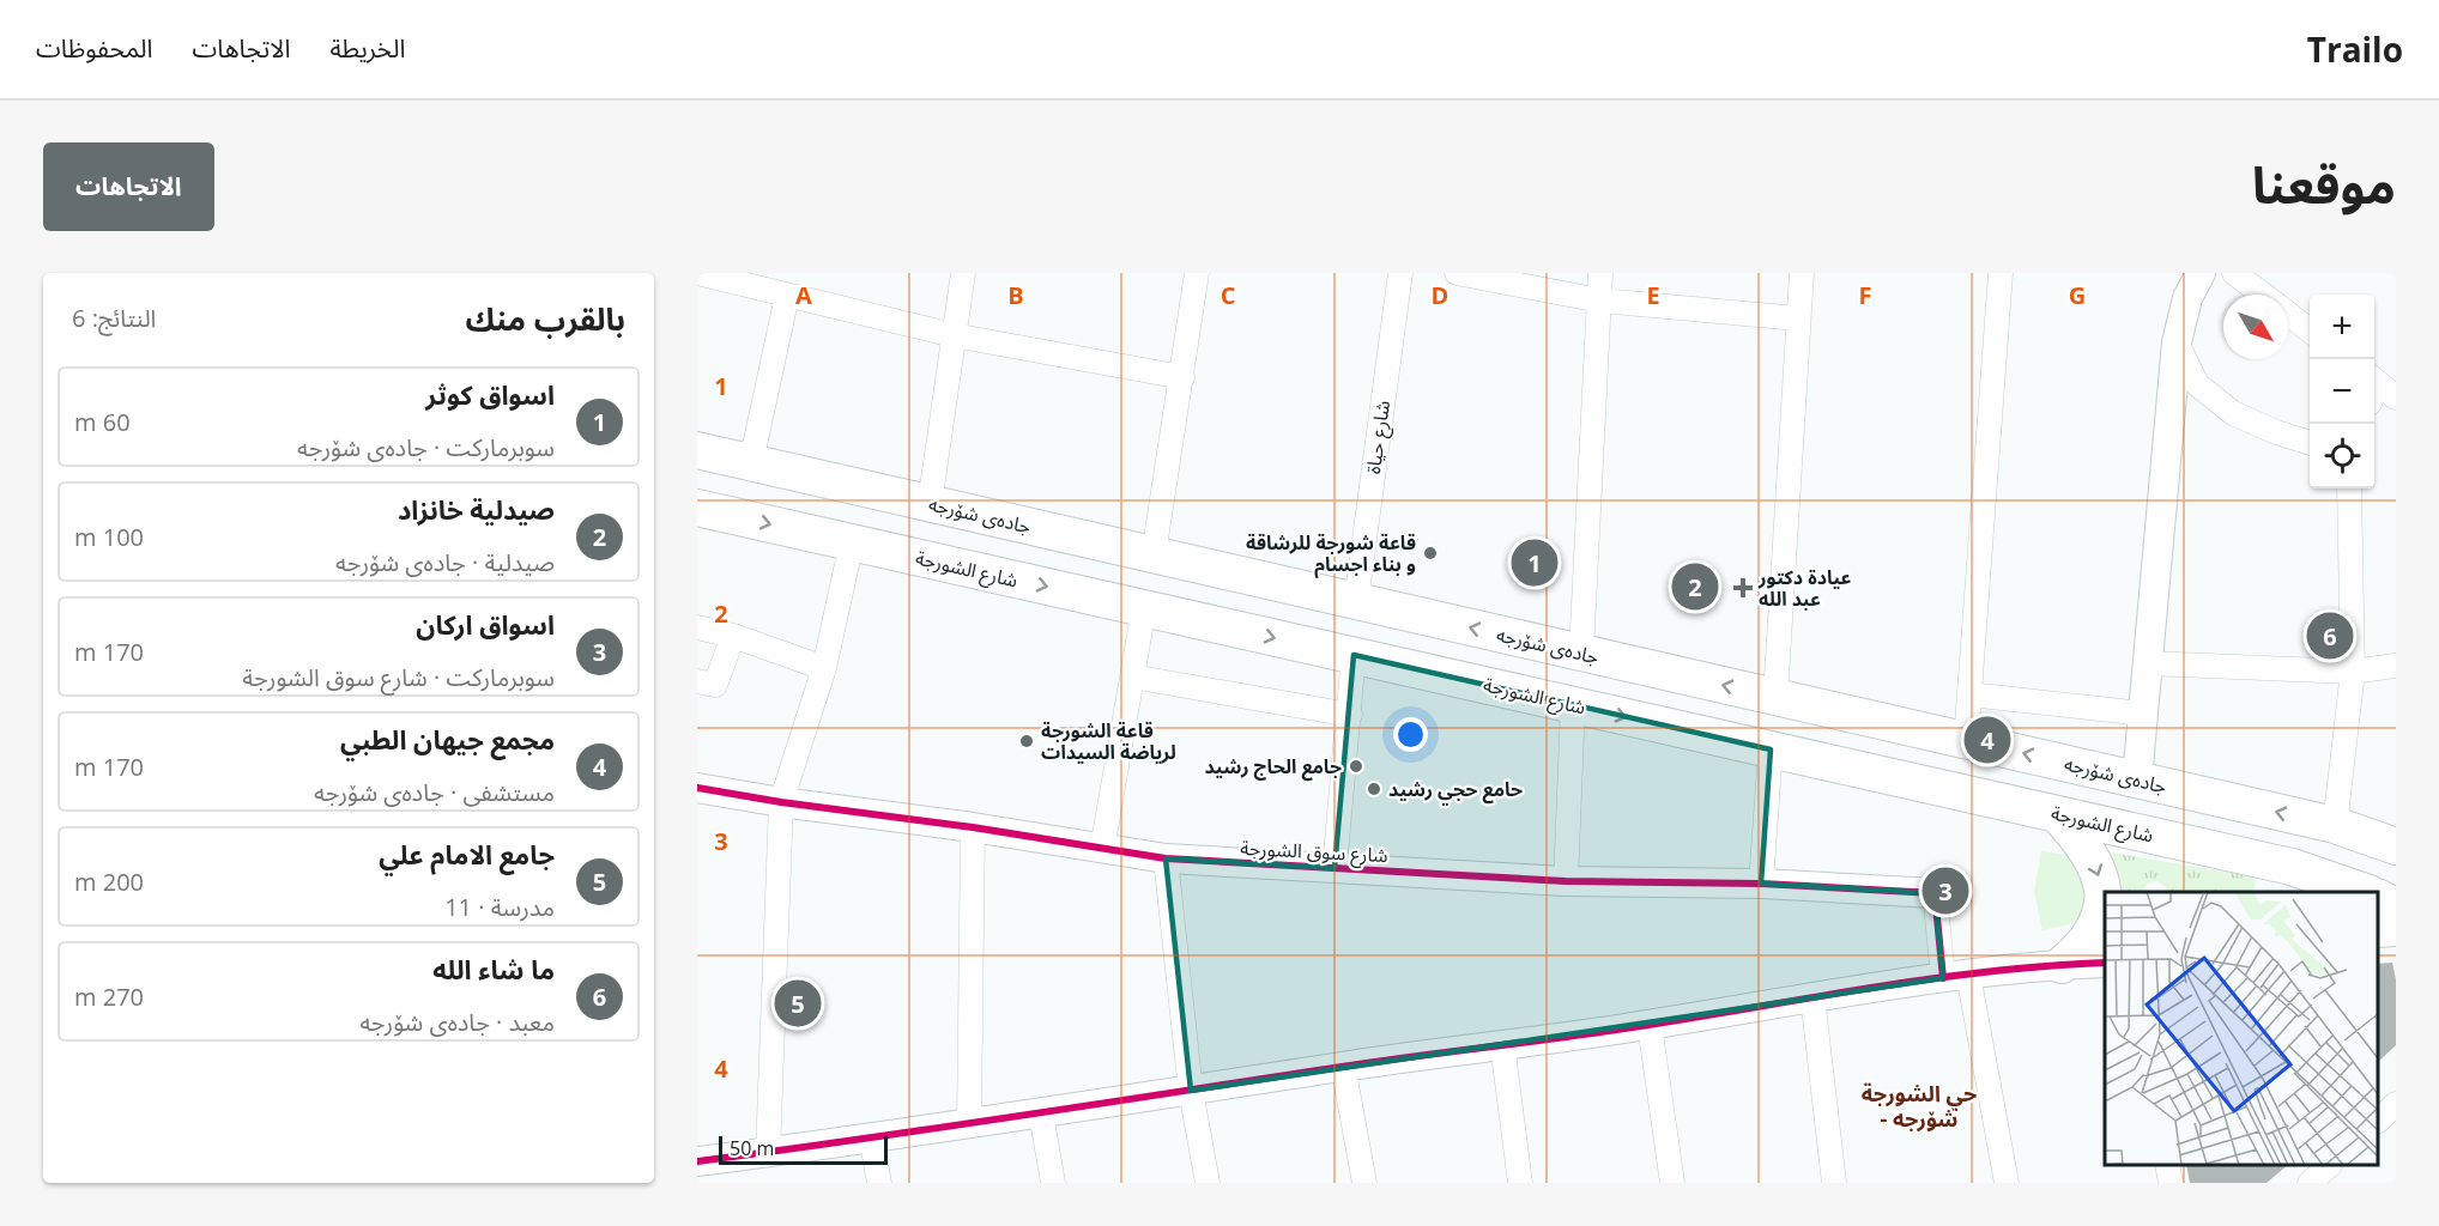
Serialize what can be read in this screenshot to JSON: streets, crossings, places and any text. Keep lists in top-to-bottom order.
{
  "streets": {
    "main road": ["جادەی شۆرجە", "شارع الشورجة"],
    "street": ["شارع حياة", "شارع سوق الشورجة"]
  },
  "crossings": [
    ["شارع حياة", "جادەی شۆرجە"]
  ],
  "one_way": ["جادەی شۆرجە", "شارع الشورجة"],
  "districts": ["حي الشورجة - شۆرجە"],
  "places": {
    "other": [
      "قاعة شورجة للرشاقة و بناء اجسام",
      "قاعة الشورجة لرياضة السيدات",
      "جامع الحاج رشيد",
      "حامع حجي رشيد"
    ],
    "health": ["عيادة دكتور عبد الله"]
  },
  "scale_bar": "50 m",
  "north": "bottom right",
  "page": {
    "header": "Trailo",
    "nav": ["الخريطة", "الاتجاهات", "المحفوظات"],
    "title": "موقعنا",
    "buttons": "الاتجاهات",
    "heading": ["بالقرب منك", "النتائج: 6"],
    "map_buttons": ["+", "−"],
    "list": [
      {
        "mark": "1",
        "name": "اسواق كوثر",
        "note": "سوبرماركت · جادەی شۆرجە",
        "value": "60 m"
      },
      {
        "mark": "2",
        "name": "صيدلية خانزاد",
        "note": "صيدلية · جادەی شۆرجە",
        "value": "100 m"
      },
      {
        "mark": "3",
        "name": "اسواق اركان",
        "note": "سوبرماركت · شارع سوق الشورجة",
        "value": "170 m"
      },
      {
        "mark": "4",
        "name": "مجمع جيهان الطبي",
        "note": "مستشفى · جادەی شۆرجە",
        "value": "170 m"
      },
      {
        "mark": "5",
        "name": "جامع الامام علي",
        "note": "مدرسة · 11",
        "value": "200 m"
      },
      {
        "mark": "6",
        "name": "ما شاء الله",
        "note": "معبد · جادەی شۆرجە",
        "value": "270 m"
      }
    ],
    "pins": [
      "1",
      "2",
      "6",
      "4",
      "3",
      "5"
    ],
    "scale": "50 m"
  },
  "grid": {
    "columns": [
      "A",
      "B",
      "C",
      "D",
      "E",
      "F",
      "G"
    ],
    "rows": [
      "1",
      "2",
      "3",
      "4"
    ]
  }
}
